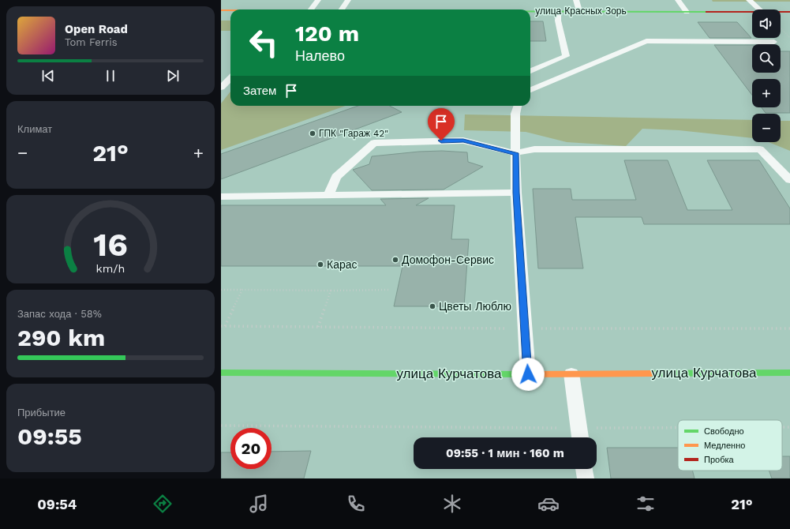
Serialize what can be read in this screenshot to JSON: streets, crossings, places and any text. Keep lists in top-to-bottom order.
{
  "streets": {
    "street": ["улица Красных Зорь", "улица Курчатова"]
  },
  "places": [
    "ГПК \"Гараж 42\"",
    "Домофон-Сервис",
    "Карас",
    "Цветы Люблю"
  ],
  "legend": ["Свободно", "Медленно", "Пробка"],
  "page": {
    "map_buttons": ["+", "−"],
    "turn": ["120 m", "Налево"],
    "song": ["Open Road", "Tom Ferris"],
    "then": "Затем",
    "tile": [
      "Климат",
      ["Запас хода · 58%", "290 km"],
      ["Прибытие", "09:55"]
    ],
    "heat": ["−", "21°", "+"],
    "limit": "20",
    "trip": "09:55 · 1 мин · 160 m",
    "tabs": ["09:54", "21°"],
    "gauge": ["16", "km/h"]
  }
}
